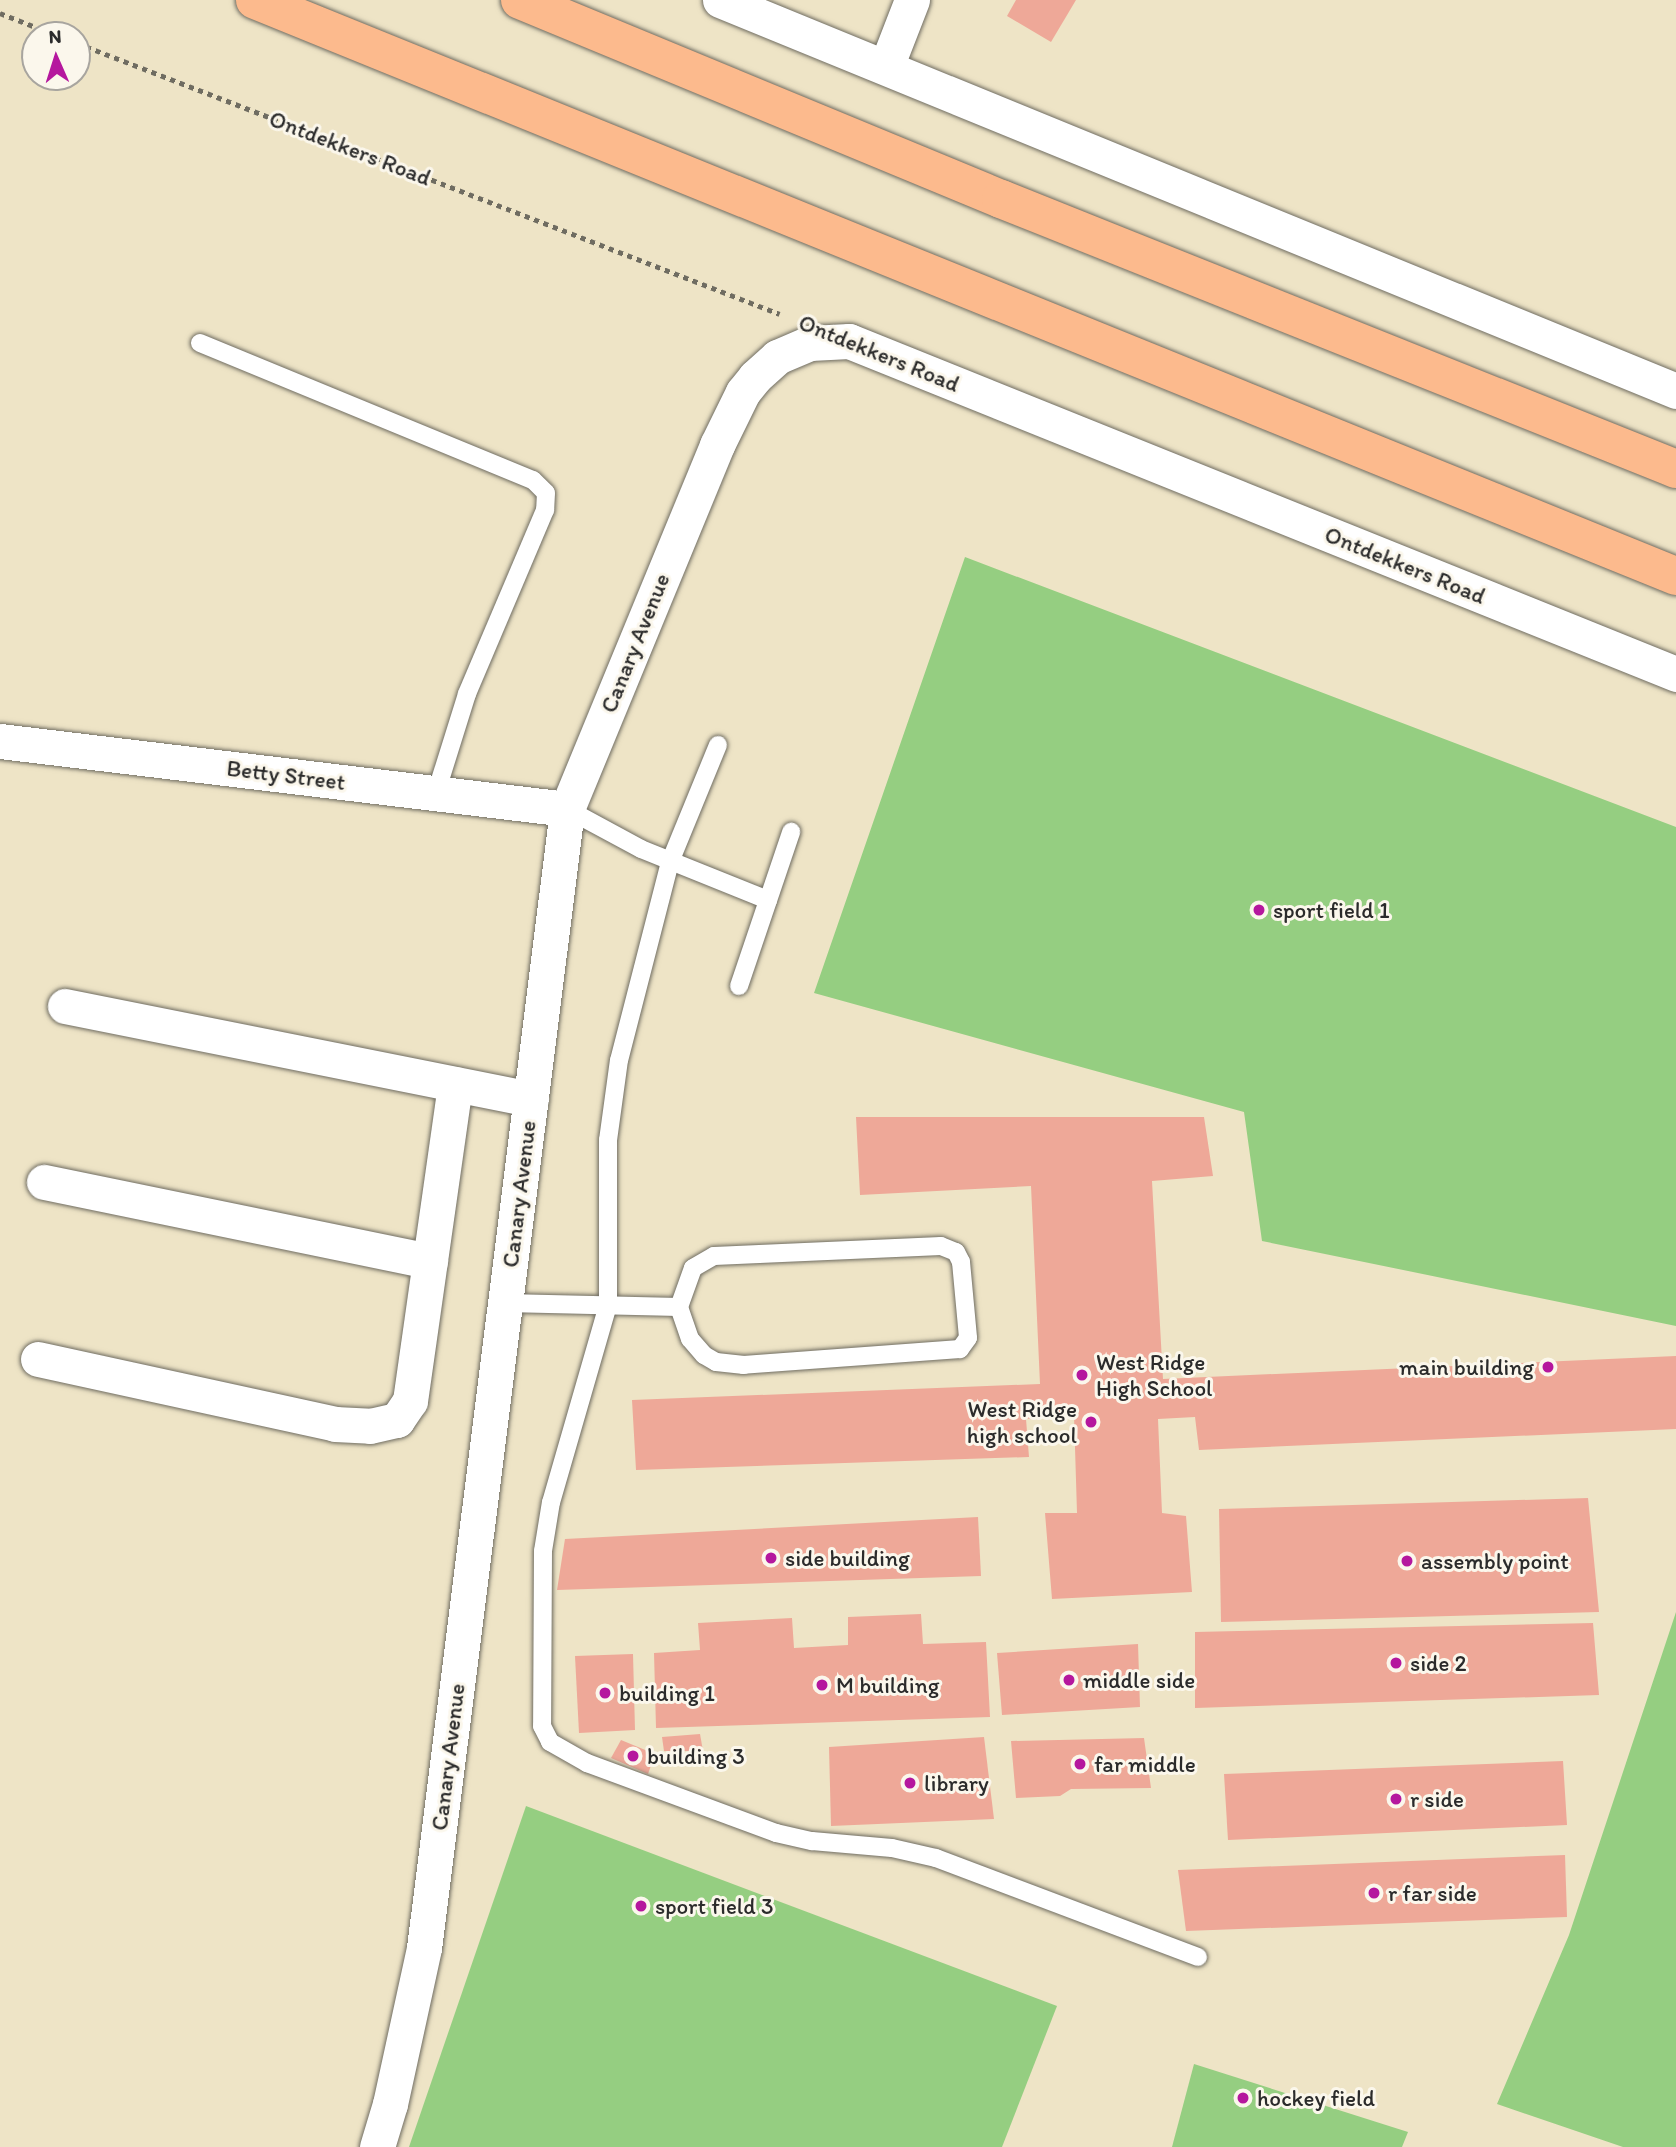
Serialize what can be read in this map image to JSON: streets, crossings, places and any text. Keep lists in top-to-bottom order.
{
  "streets": {
    "street": ["Ontdekkers Road", "Canary Avenue", "Betty Street"]
  },
  "crossings": [
    ["Ontdekkers Road", "Canary Avenue"],
    ["Canary Avenue", "Betty Street"]
  ],
  "places": [
    "sport field 1",
    "main building",
    "West Ridge High School",
    "West Ridge high school",
    "side building",
    "assembly point",
    "side 2",
    "middle side",
    "M building",
    "building 1",
    "building 3",
    "far middle",
    "library",
    "r side",
    "r far side",
    "sport field 3",
    "hockey field"
  ],
  "north": "top"
}
